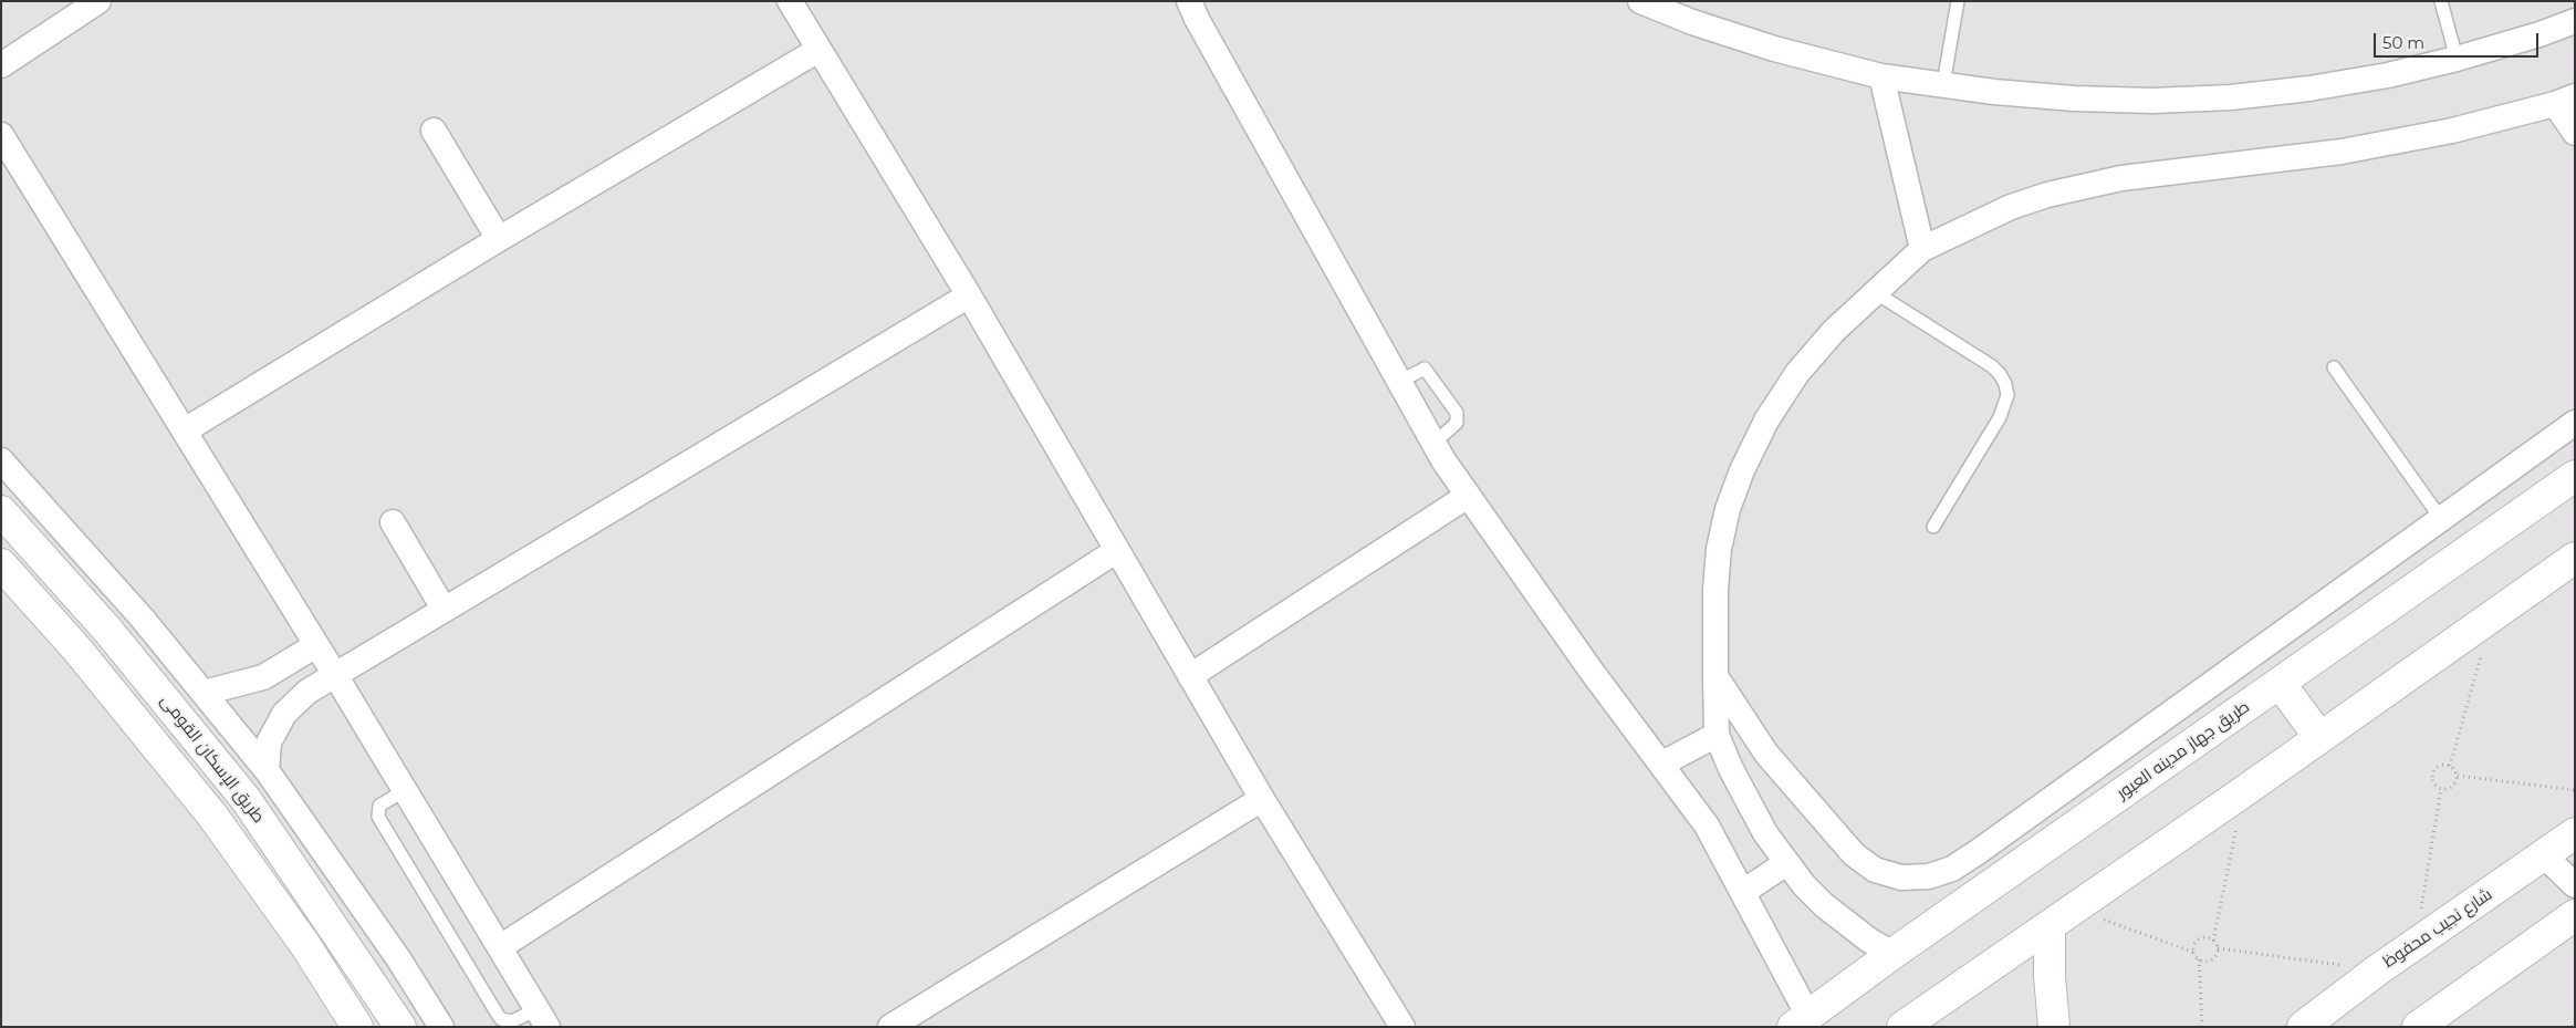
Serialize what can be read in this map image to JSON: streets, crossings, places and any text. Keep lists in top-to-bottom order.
{
  "streets": {
    "main road": ["طريق جهاز مدينه العبور", "طريق الإسكان القومى", "شارع نجيب محفوظ"]
  },
  "scale_bar": "50 m"
}
